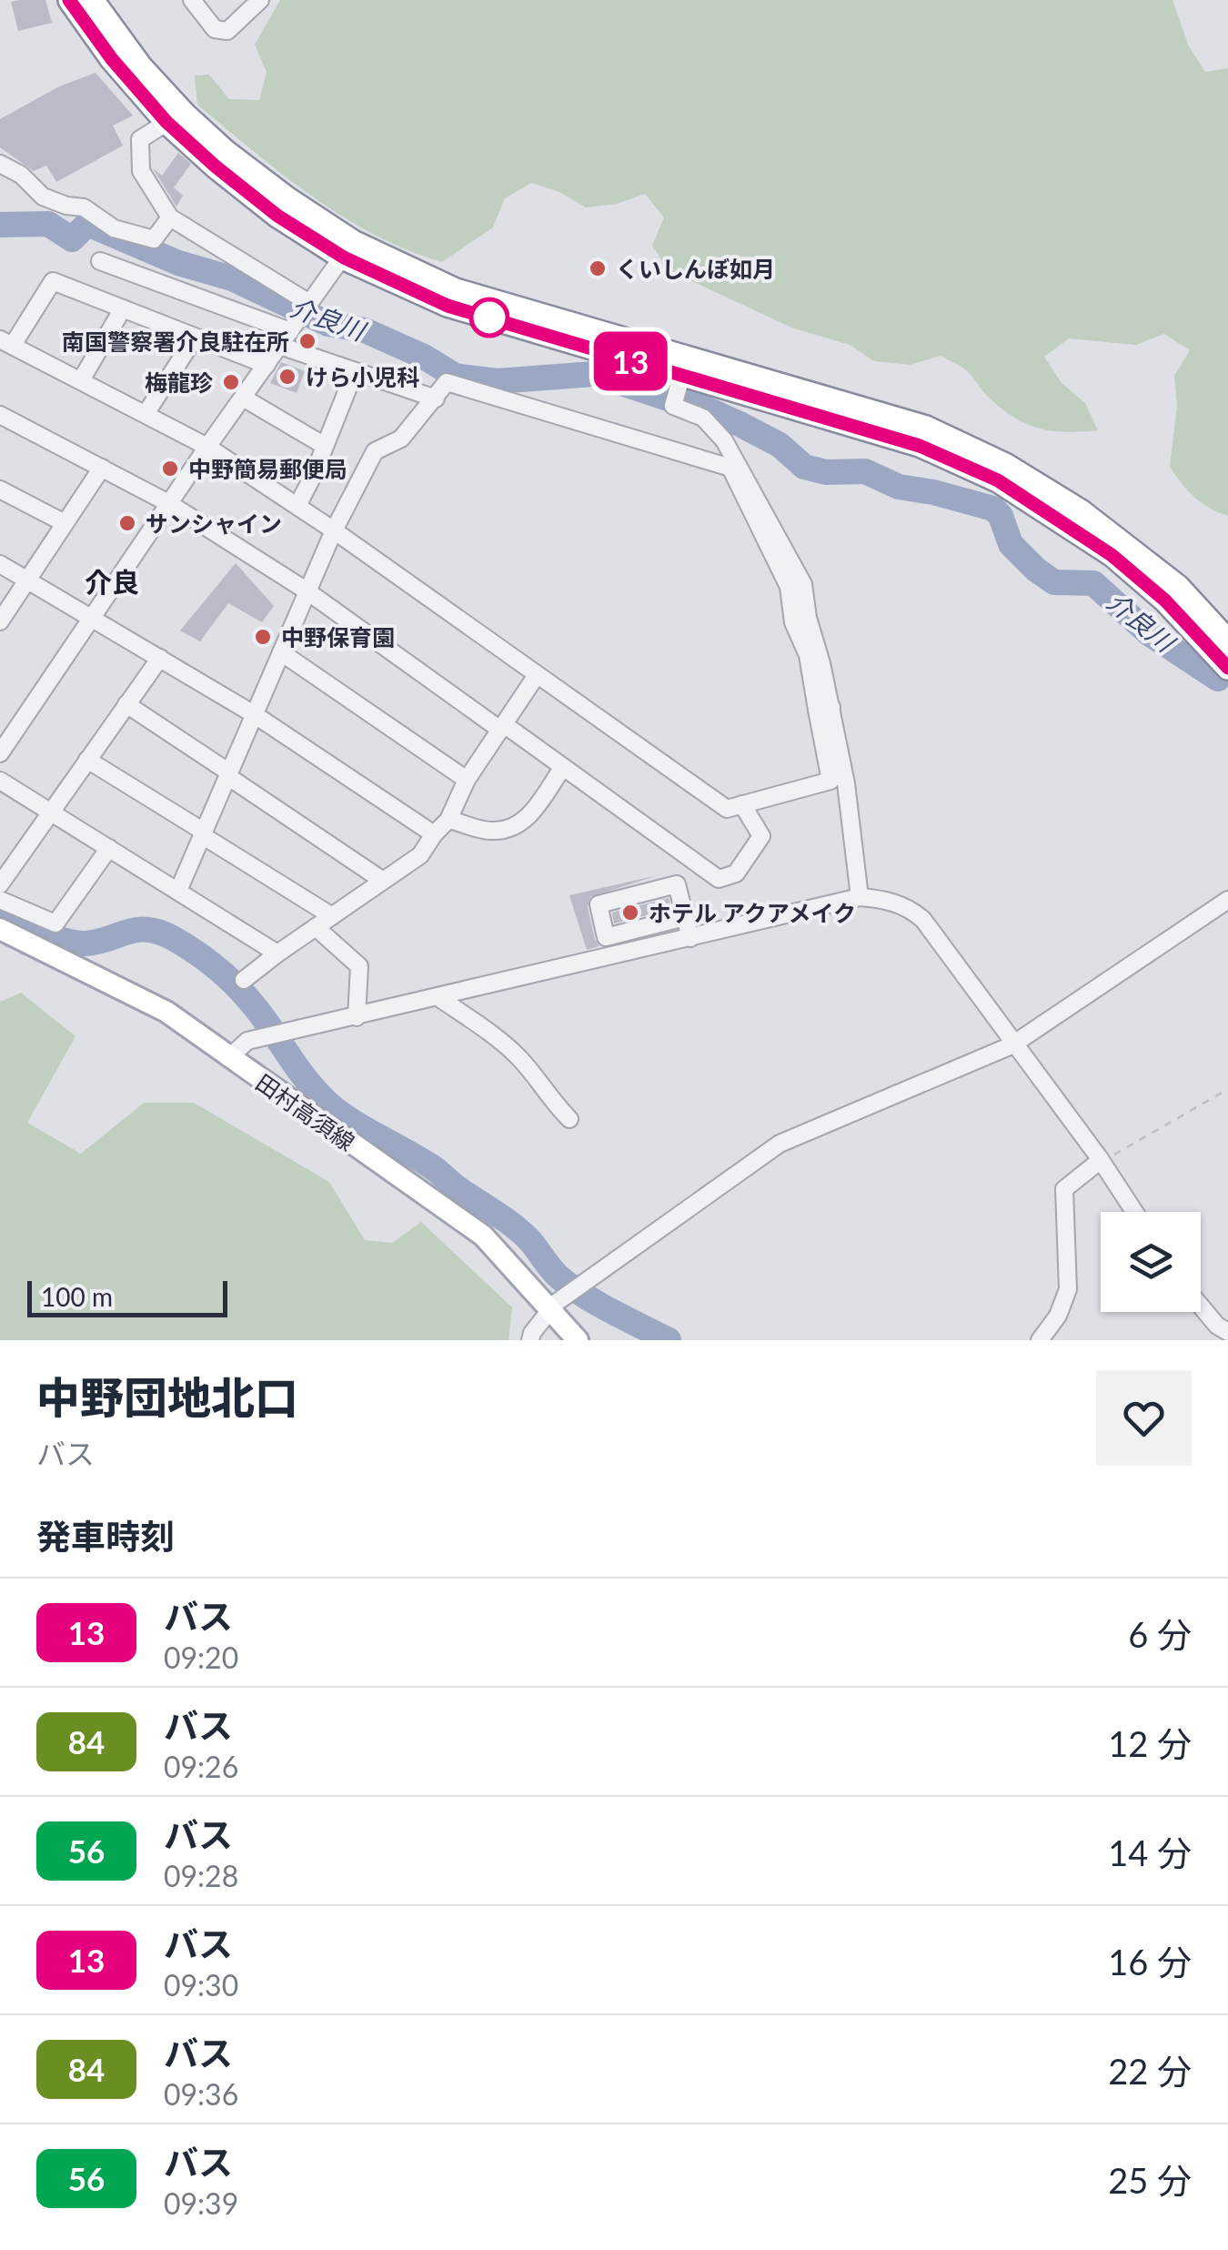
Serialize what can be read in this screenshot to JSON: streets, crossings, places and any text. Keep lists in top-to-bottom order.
{
  "streets": {
    "main road": ["田村高須線"]
  },
  "districts": ["介良"],
  "water": ["介良川"],
  "places": [
    "くいしんぼ如月",
    "南国警察署介良駐在所",
    "けら小児科",
    "梅龍珍",
    "中野簡易郵便局",
    "サンシャイン",
    "中野保育園",
    "ホテル アクアメイク"
  ],
  "lines": ["bus line 13"],
  "scale_bar": "100 m",
  "page": {
    "on_map": "13",
    "scale": "100 m",
    "heading": [
      ["中野団地北口", "バス"],
      "発車時刻"
    ],
    "list": [
      {
        "mark": "13",
        "name": "バス",
        "note": "09:20",
        "value": "6 分"
      },
      {
        "mark": "84",
        "name": "バス",
        "note": "09:26",
        "value": "12 分"
      },
      {
        "mark": "56",
        "name": "バス",
        "note": "09:28",
        "value": "14 分"
      },
      {
        "mark": "13",
        "name": "バス",
        "note": "09:30",
        "value": "16 分"
      },
      {
        "mark": "84",
        "name": "バス",
        "note": "09:36",
        "value": "22 分"
      },
      {
        "mark": "56",
        "name": "バス",
        "note": "09:39",
        "value": "25 分"
      }
    ]
  }
}
